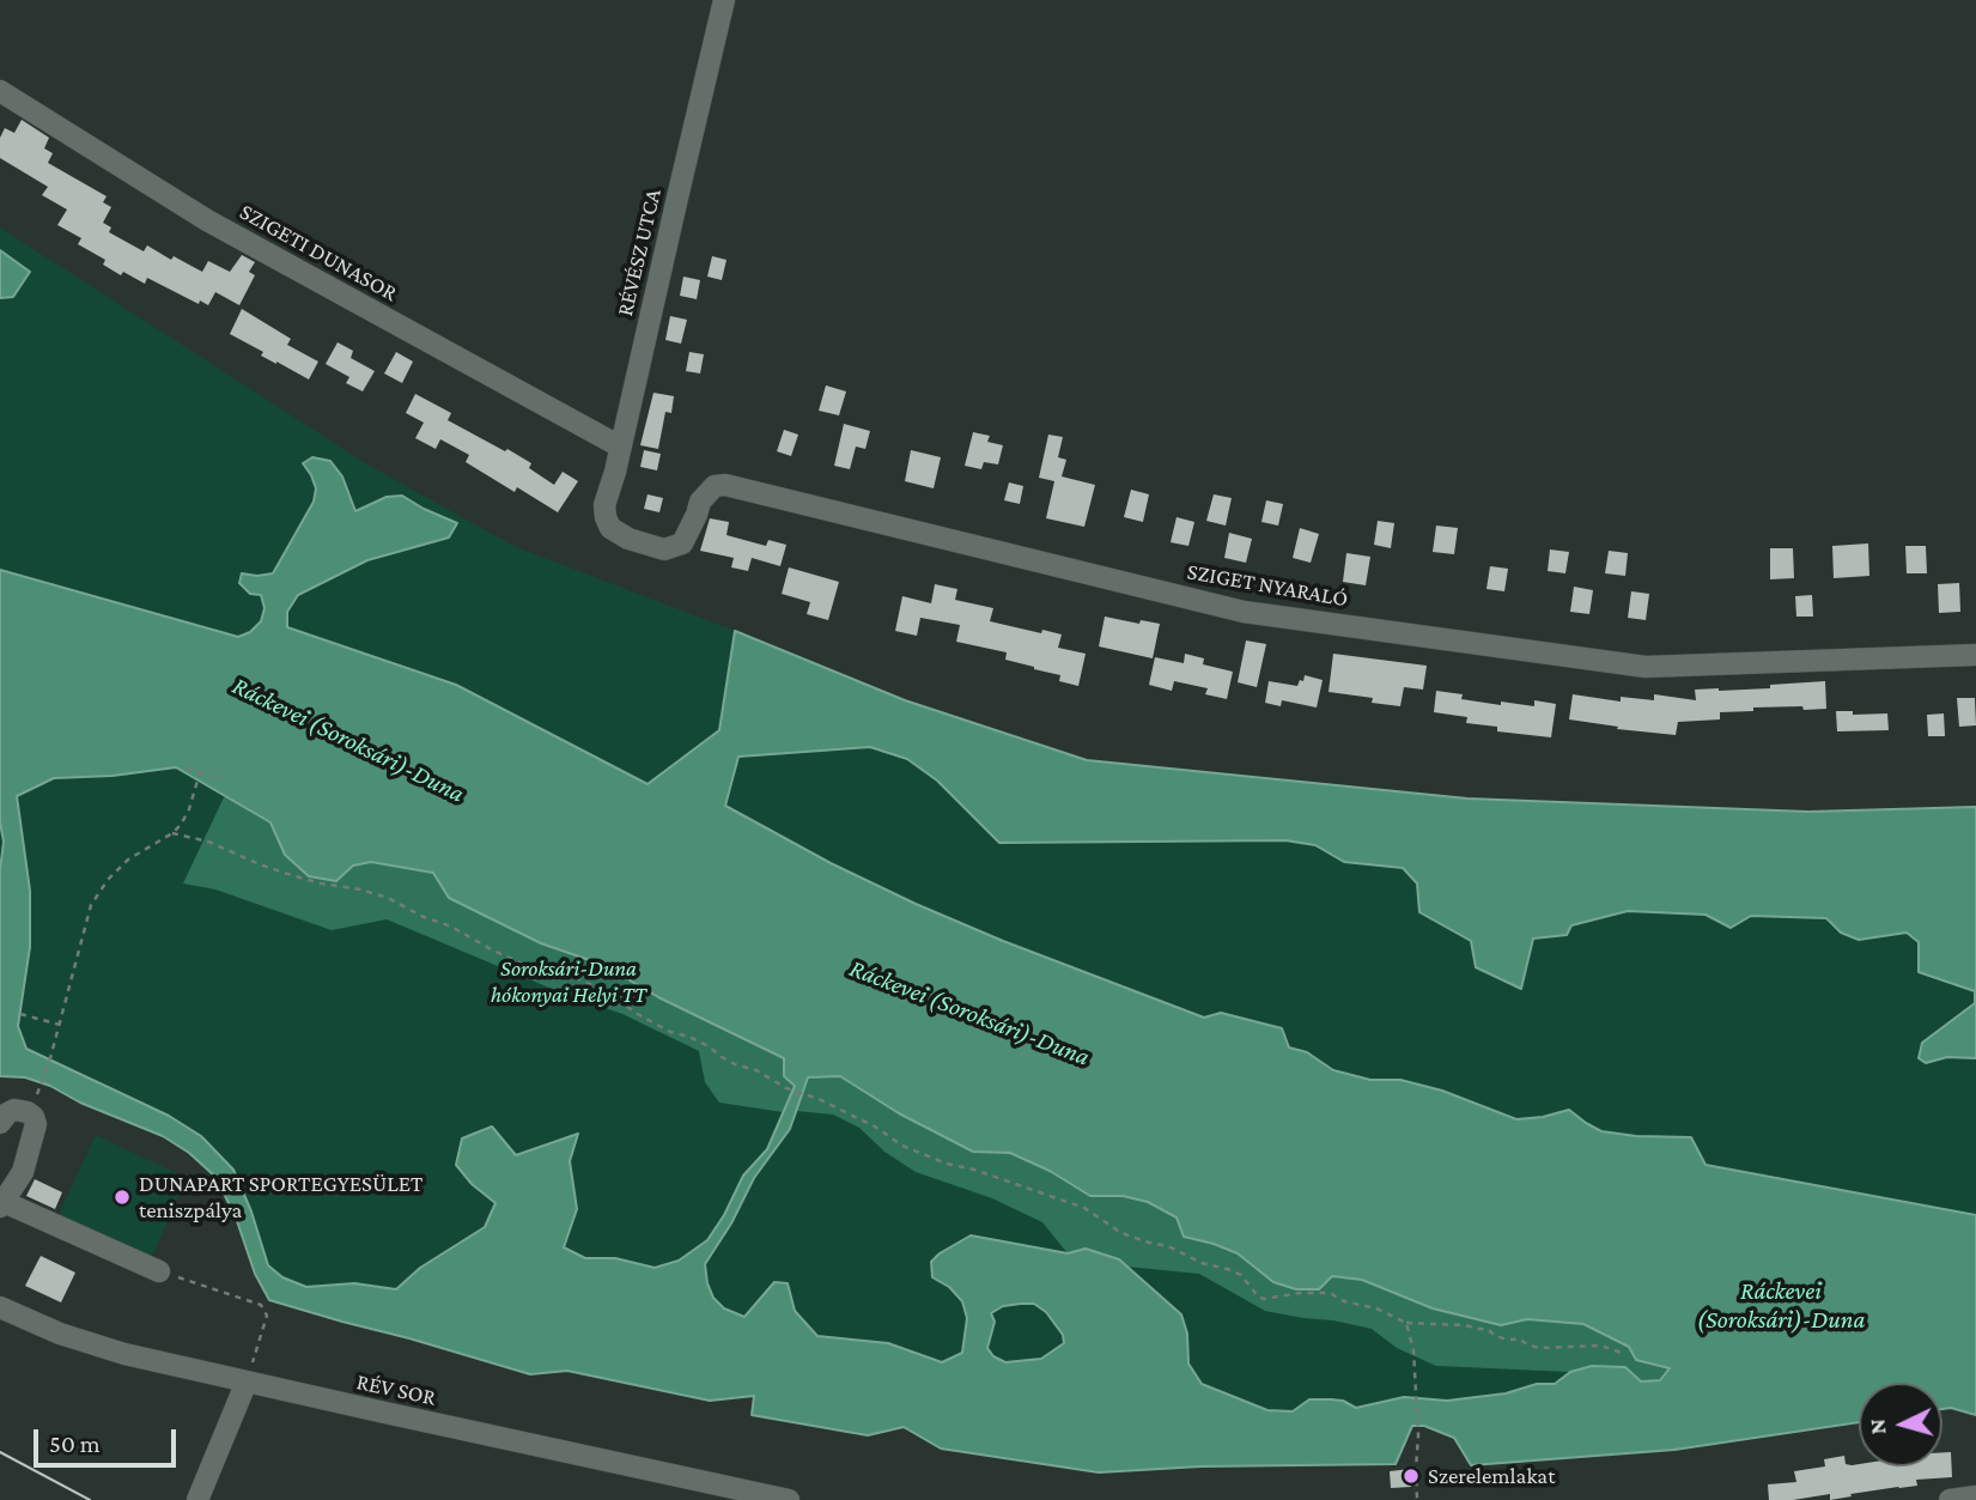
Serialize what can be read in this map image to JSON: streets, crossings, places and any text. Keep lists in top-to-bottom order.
{
  "streets": {
    "street": [
      "SZIGETI DUNASOR",
      "RÉVÉSZ UTCA",
      "SZIGET NYARALÓ",
      "RÉV SOR"
    ]
  },
  "crossings": [
    ["SZIGETI DUNASOR", "RÉVÉSZ UTCA"],
    ["RÉVÉSZ UTCA", "SZIGET NYARALÓ"]
  ],
  "water": ["Ráckevei (Soroksári)-Duna"],
  "parks": ["Soroksári-Duna hókonyai Helyi TT"],
  "places": ["DUNAPART SPORTEGYESÜLET teniszpálya", "Szerelemlakat"],
  "scale_bar": "50 m",
  "north": "left"
}
